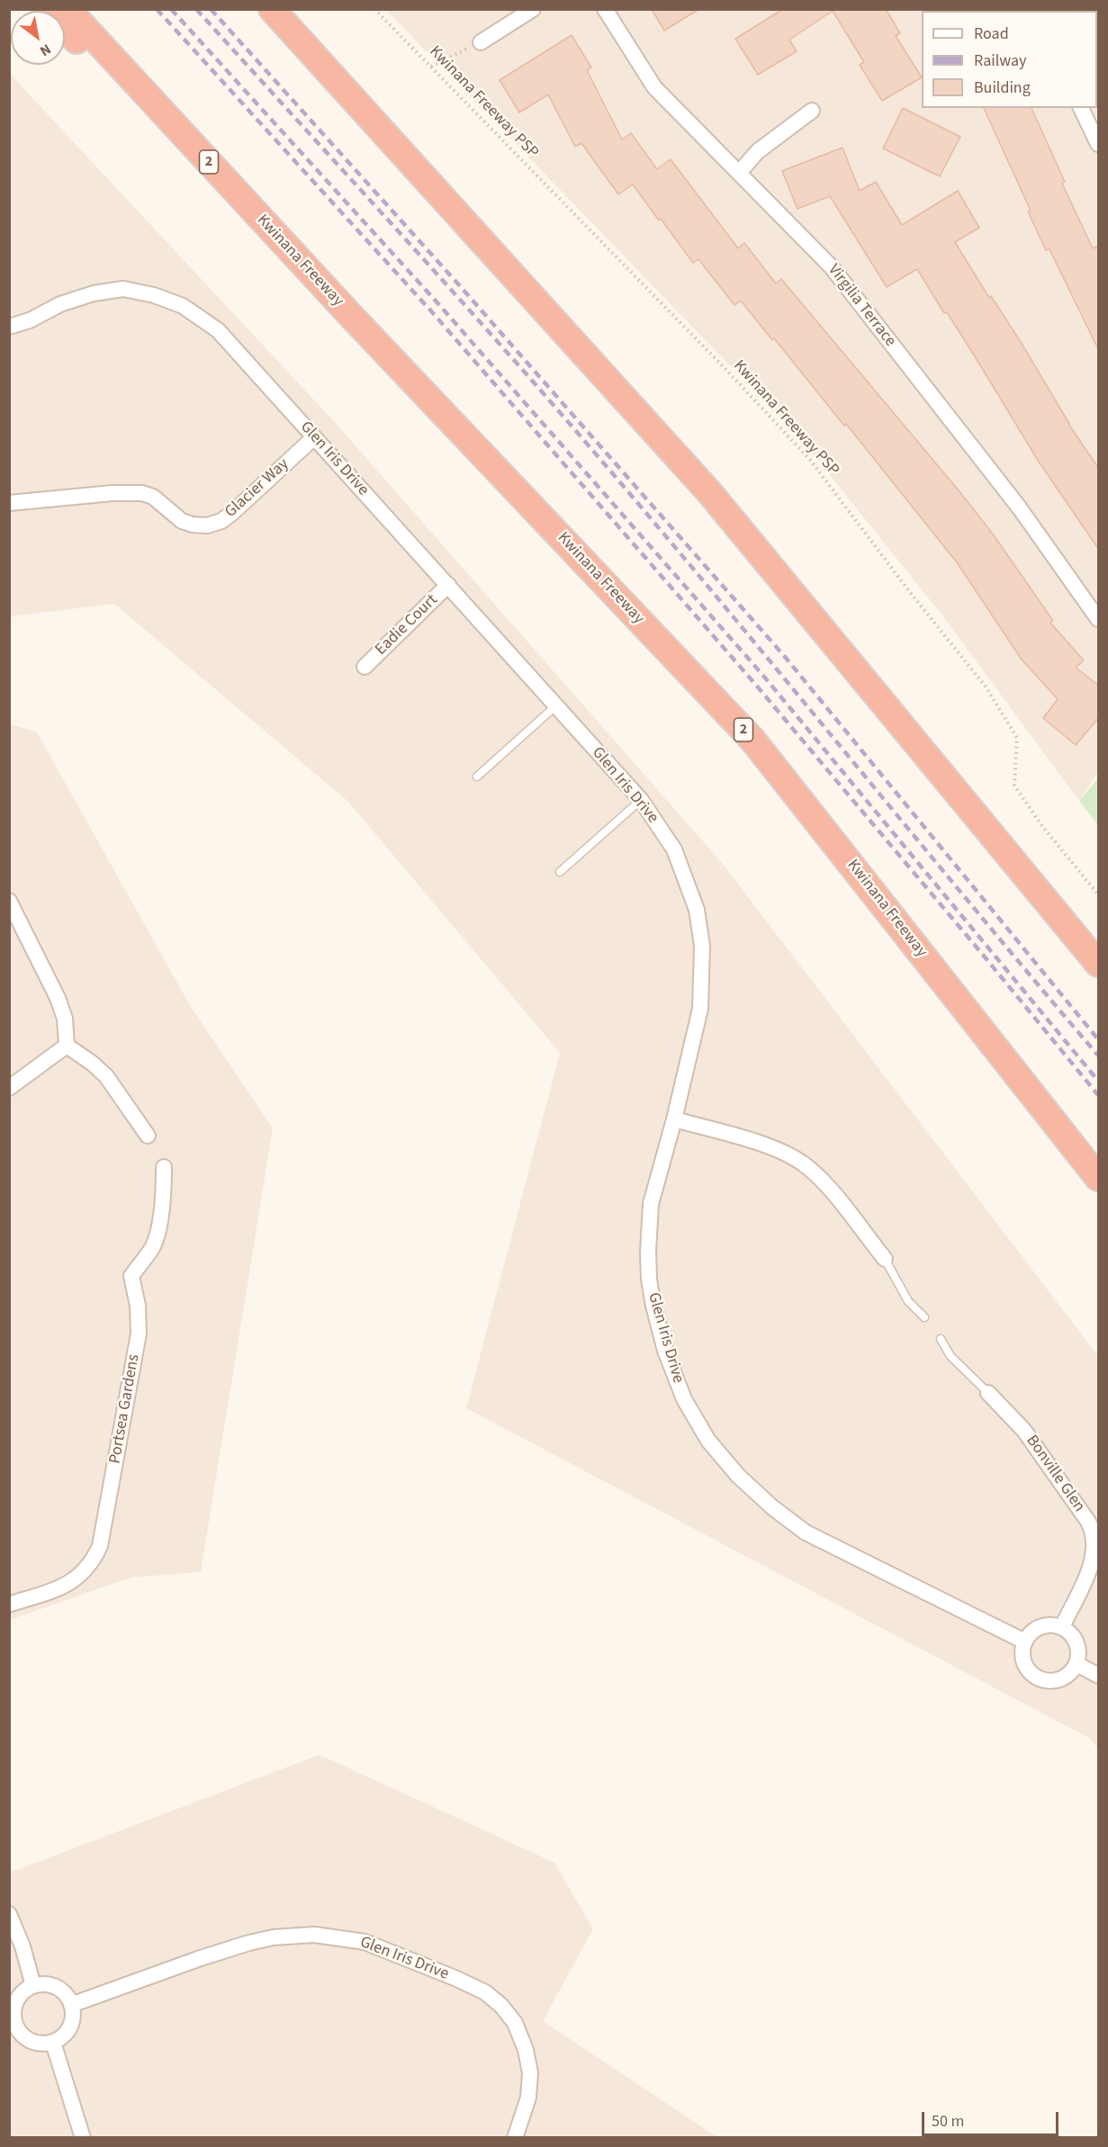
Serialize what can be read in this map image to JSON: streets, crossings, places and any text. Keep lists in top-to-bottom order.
{
  "streets": {
    "highway": ["2", "Kwinana Freeway"],
    "street": [
      "Virgilia Terrace",
      "Glen Iris Drive",
      "Glacier Way",
      "Eadie Court",
      "Portsea Gardens",
      "Bonville Glen"
    ],
    "path": ["Kwinana Freeway PSP"]
  },
  "crossings": [
    ["Glen Iris Drive", "Glacier Way"],
    ["Glen Iris Drive", "Eadie Court"],
    ["Glen Iris Drive", "Bonville Glen"]
  ],
  "legend": ["Road", "Railway", "Building"],
  "scale_bar": "50 m",
  "north": "bottom right"
}
